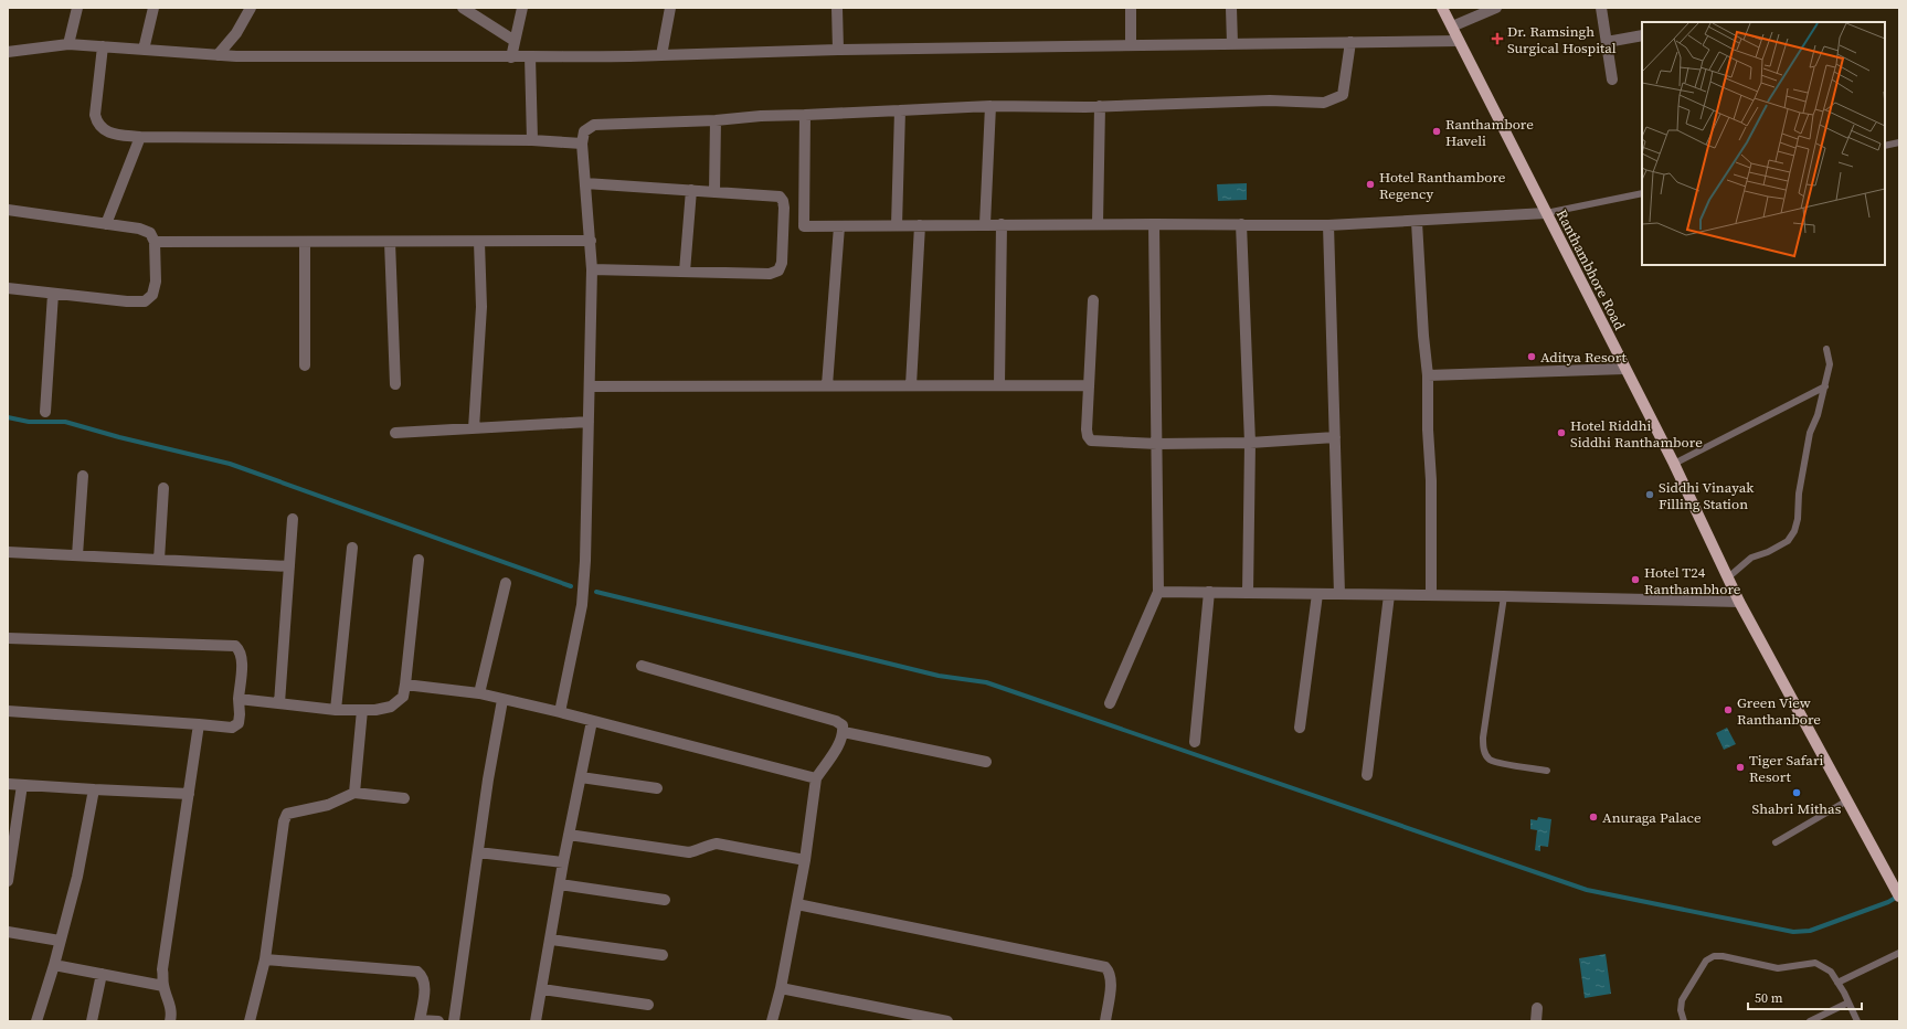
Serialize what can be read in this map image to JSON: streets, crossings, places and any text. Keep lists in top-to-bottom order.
{
  "streets": {
    "main road": ["Ranthambhore Road"]
  },
  "places": {
    "health": ["Dr. Ramsingh Surgical Hospital"],
    "other": [
      "Ranthambore Haveli",
      "Hotel Ranthambore Regency",
      "Aditya Resort",
      "Hotel Riddhi Siddhi Ranthambore",
      "Siddhi Vinayak Filling Station",
      "Hotel T24 Ranthambhore",
      "Green View Ranthanbore",
      "Tiger Safari Resort",
      "Shabri Mithas",
      "Anuraga Palace"
    ]
  },
  "scale_bar": "50 m"
}
